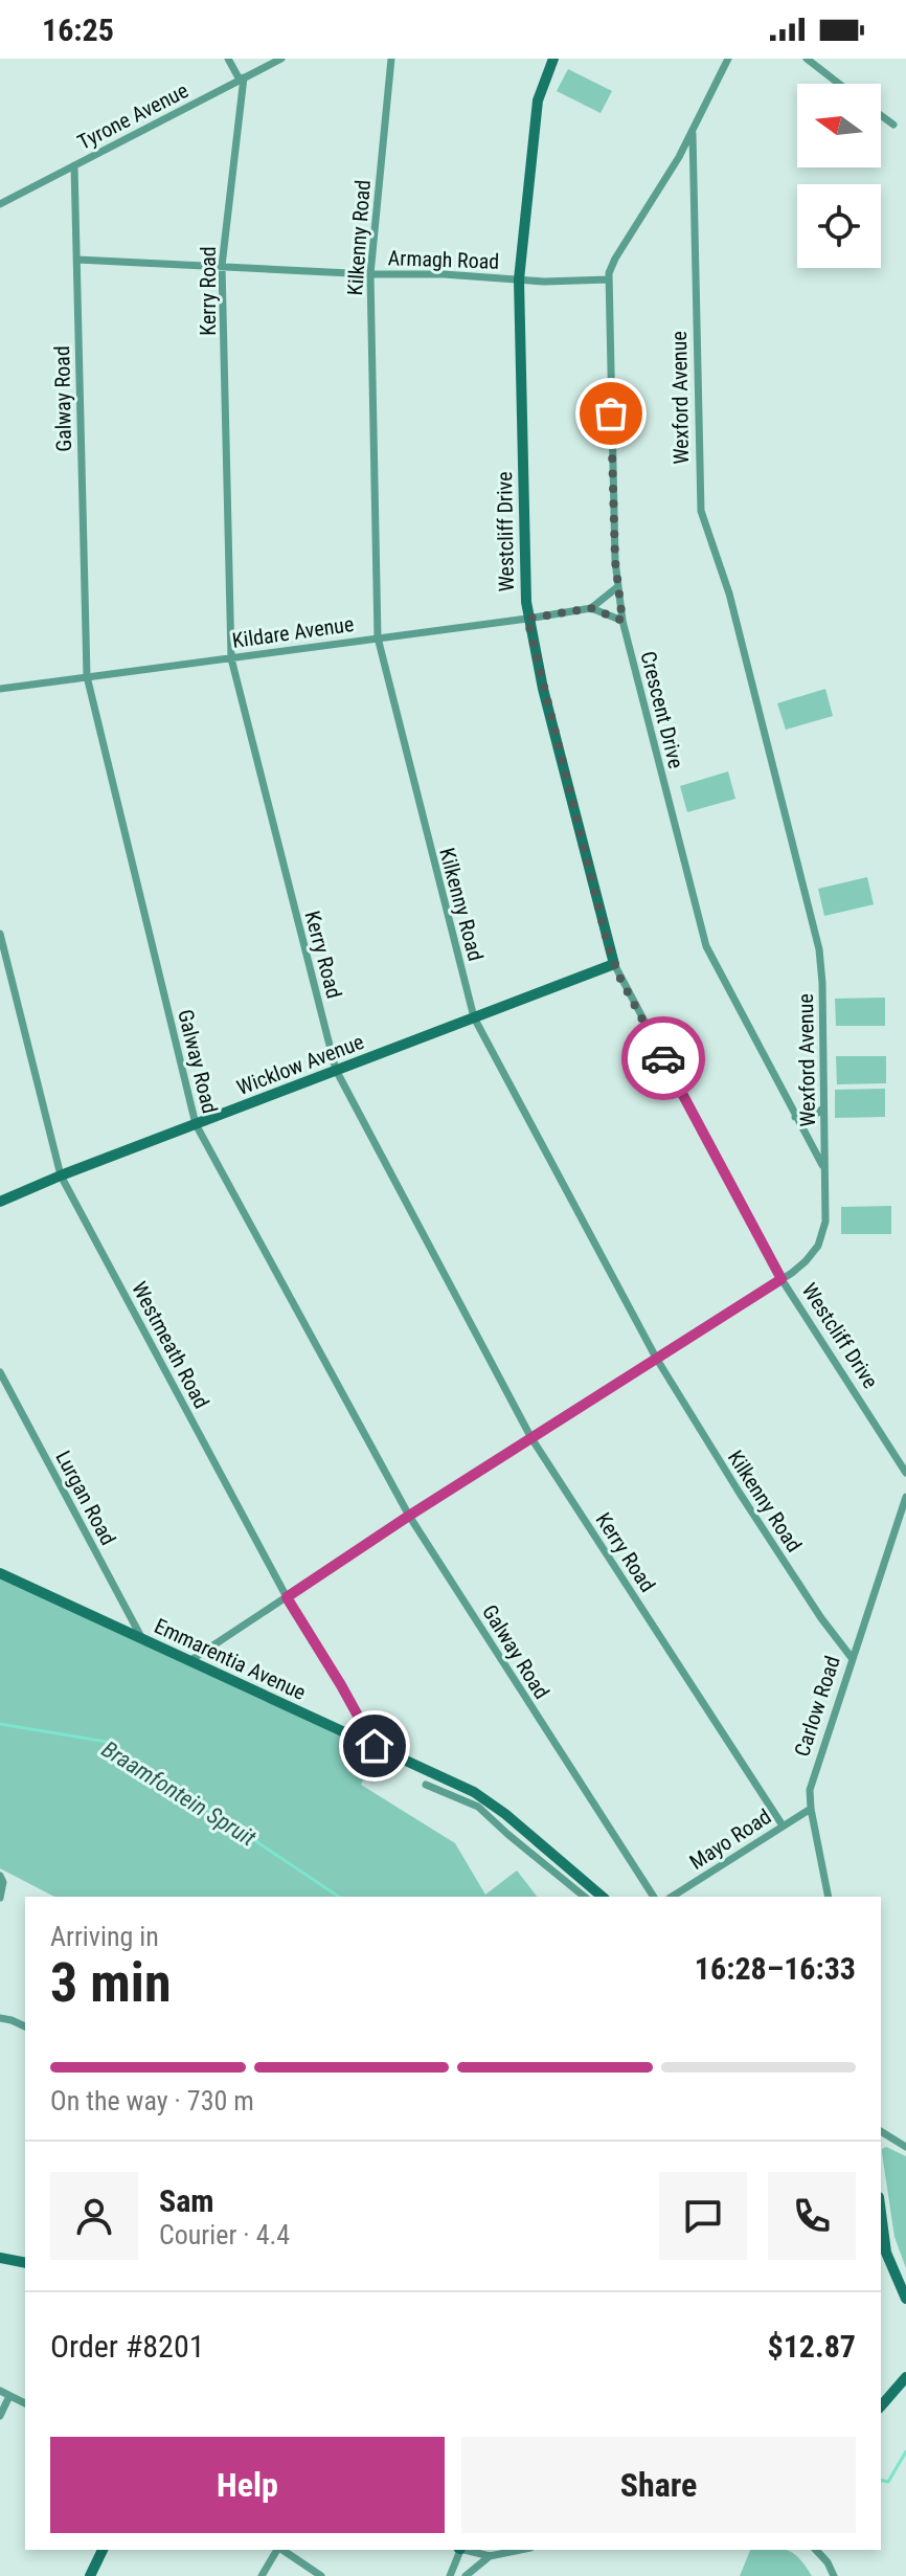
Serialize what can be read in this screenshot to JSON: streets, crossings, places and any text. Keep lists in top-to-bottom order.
{
  "streets": {
    "street": [
      "Tyrone Avenue",
      "Kilkenny Road",
      "Armagh Road",
      "Kerry Road",
      "Wexford Avenue",
      "Galway Road",
      "Westcliff Drive",
      "Kildare Avenue",
      "Crescent Drive",
      "Wicklow Avenue",
      "Westmeath Road",
      "Lurgan Road",
      "Emmarentia Avenue",
      "Carlow Road",
      "Mayo Road"
    ]
  },
  "crossings": [
    ["Tyrone Avenue", "Kerry Road"],
    ["Tyrone Avenue", "Galway Road"],
    ["Kilkenny Road", "Armagh Road"],
    ["Kilkenny Road", "Wexford Avenue"],
    ["Kilkenny Road", "Kildare Avenue"],
    ["Kilkenny Road", "Wicklow Avenue"],
    ["Kilkenny Road", "Carlow Road"],
    ["Armagh Road", "Kerry Road"],
    ["Armagh Road", "Galway Road"],
    ["Armagh Road", "Westcliff Drive"],
    ["Armagh Road", "Crescent Drive"],
    ["Kerry Road", "Wexford Avenue"],
    ["Kerry Road", "Kildare Avenue"],
    ["Kerry Road", "Wicklow Avenue"],
    ["Kerry Road", "Mayo Road"],
    ["Wexford Avenue", "Galway Road"],
    ["Wexford Avenue", "Westcliff Drive"],
    ["Wexford Avenue", "Crescent Drive"],
    ["Wexford Avenue", "Westmeath Road"],
    ["Wexford Avenue", "Emmarentia Avenue"],
    ["Galway Road", "Kildare Avenue"],
    ["Galway Road", "Wicklow Avenue"],
    ["Westcliff Drive", "Kildare Avenue"],
    ["Westcliff Drive", "Wicklow Avenue"],
    ["Kildare Avenue", "Crescent Drive"],
    ["Wicklow Avenue", "Westmeath Road"],
    ["Westmeath Road", "Emmarentia Avenue"],
    ["Lurgan Road", "Emmarentia Avenue"],
    ["Carlow Road", "Mayo Road"]
  ],
  "water": ["Braamfontein Spruit"],
  "north": "left",
  "page": {
    "status": "16:25",
    "heading": ["3 min", "Arriving in", "16:28–16:33"],
    "panel": [
      "Sam",
      "Courier · 4.4",
      "Order #8201",
      "$12.87"
    ],
    "bar": "On the way · 730 m",
    "buttons": ["Help", "Share"]
  }
}
